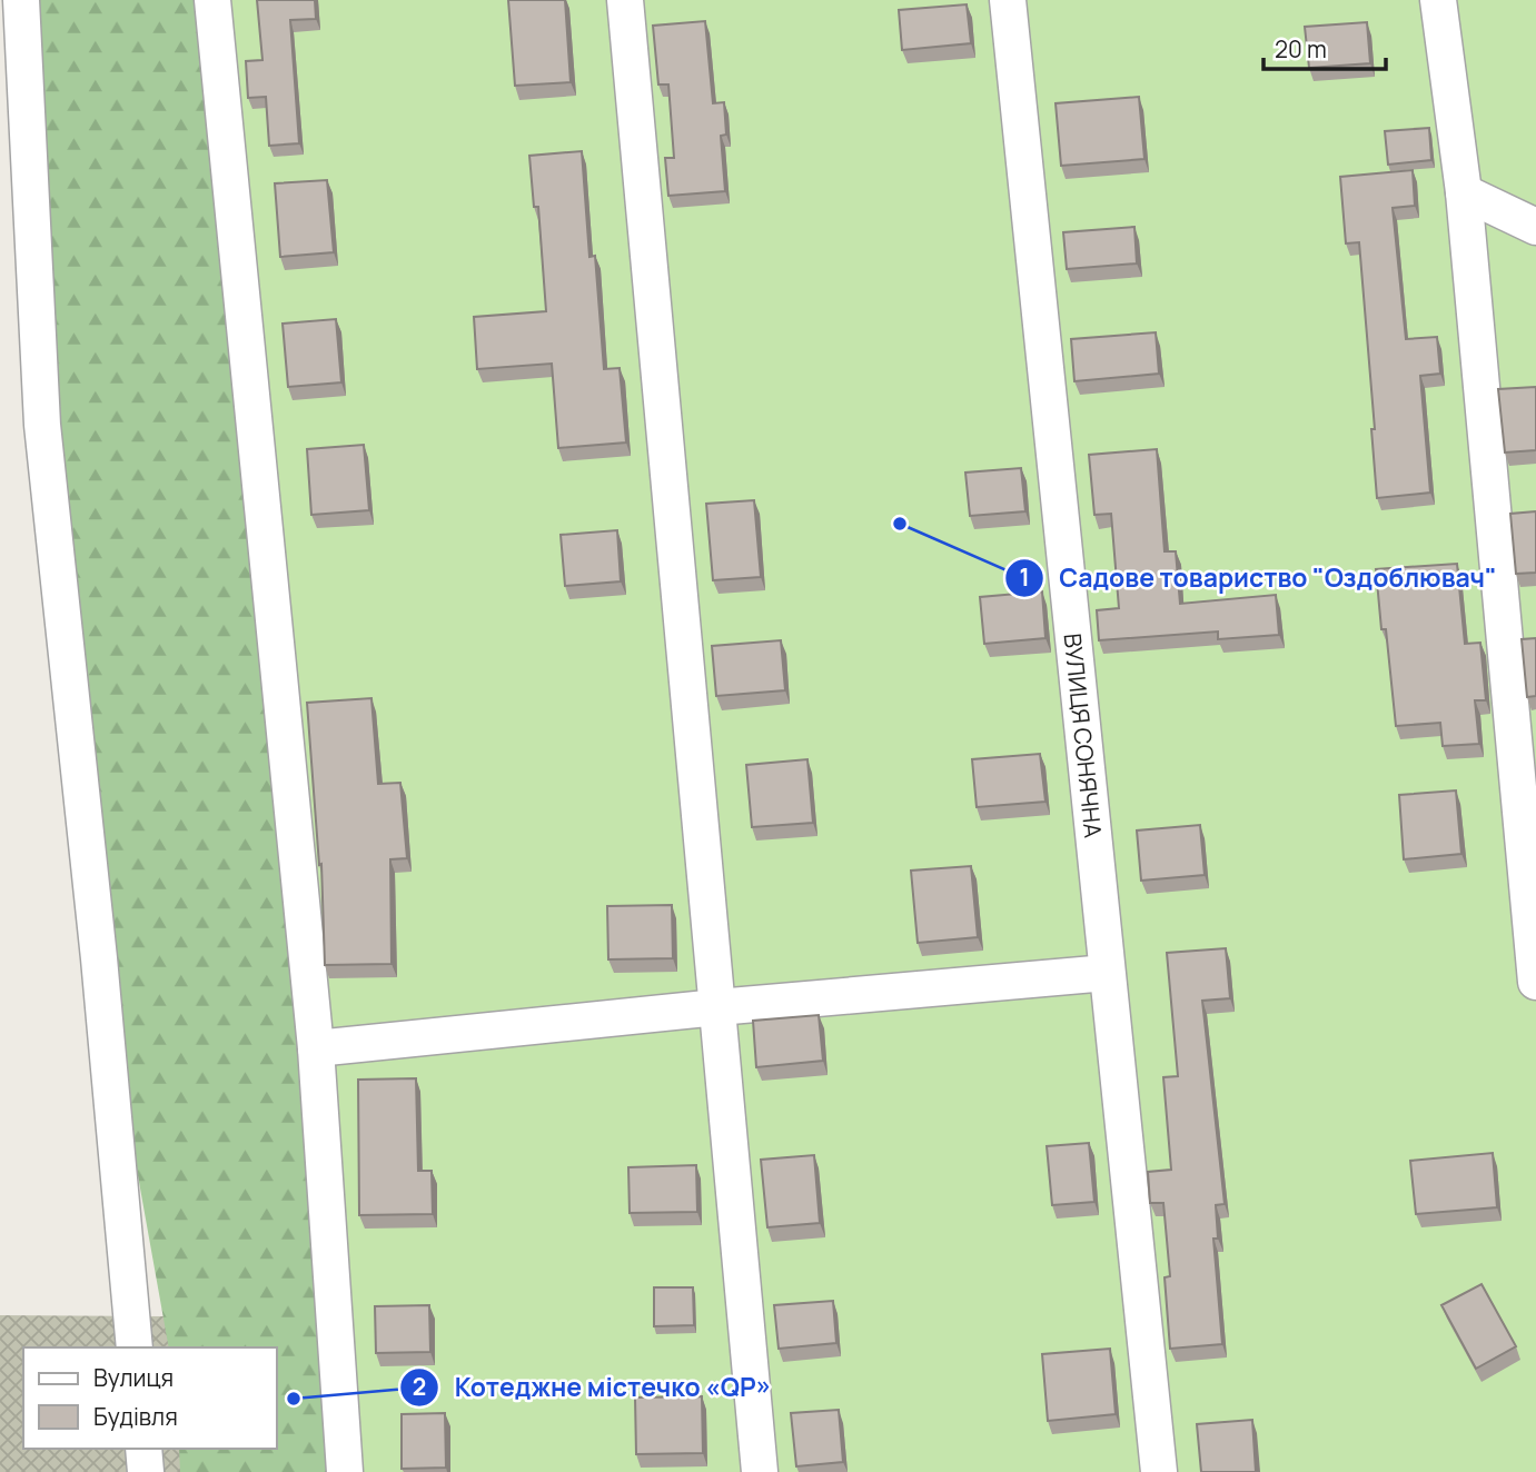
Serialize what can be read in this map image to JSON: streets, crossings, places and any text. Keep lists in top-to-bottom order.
{
  "streets": {
    "street": ["ВУЛИЦЯ СОНЯЧНА"]
  },
  "places": ["Садове товариство \"Оздоблювач\"", "Котеджне містечко «QP»"],
  "legend": ["Вулиця", "Будівля"],
  "scale_bar": "20 m"
}
